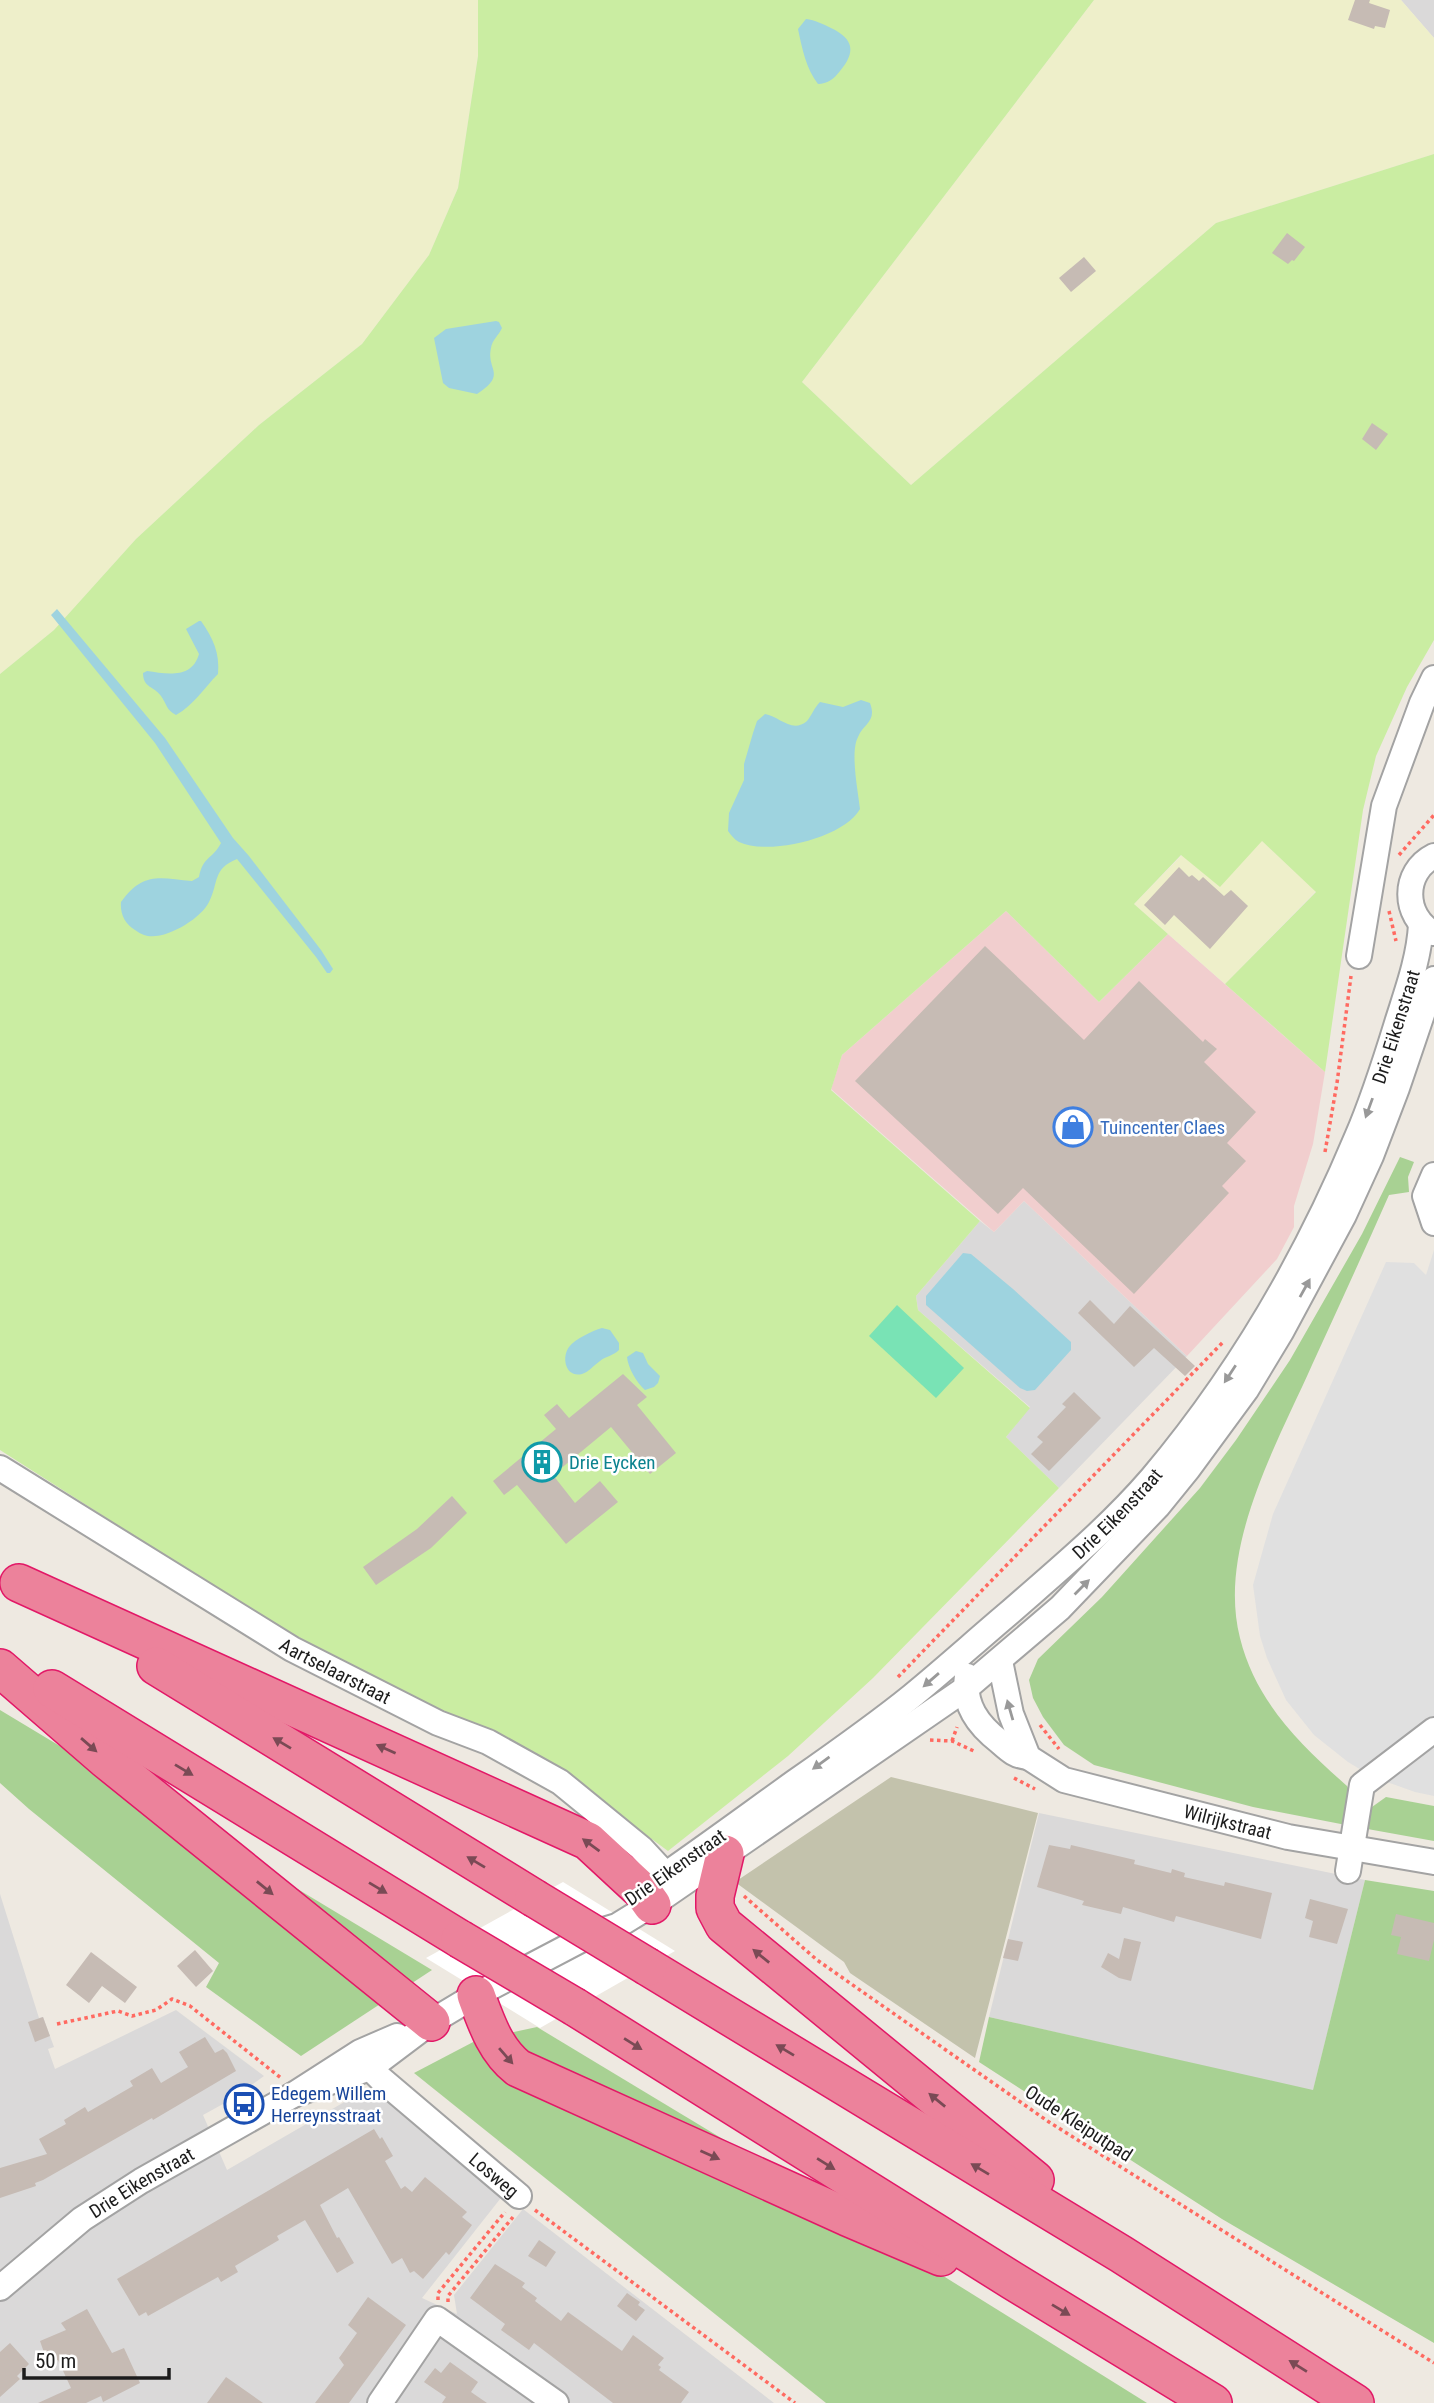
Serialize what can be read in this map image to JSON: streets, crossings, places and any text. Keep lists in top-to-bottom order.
{
  "streets": {
    "street": [
      "Drie Eikenstraat",
      "Aartselaarstraat",
      "Wilrijkstraat",
      "Losweg"
    ],
    "path": ["Oude Kleiputpad"]
  },
  "crossings": [
    ["Drie Eikenstraat", "Aartselaarstraat"],
    ["Drie Eikenstraat", "Wilrijkstraat"],
    ["Drie Eikenstraat", "Losweg"]
  ],
  "places": {
    "shop": ["Tuincenter Claes"],
    "building": ["Drie Eycken"],
    "bus stop": ["Edegem Willem Herreynsstraat"]
  },
  "scale_bar": "50 m"
}
